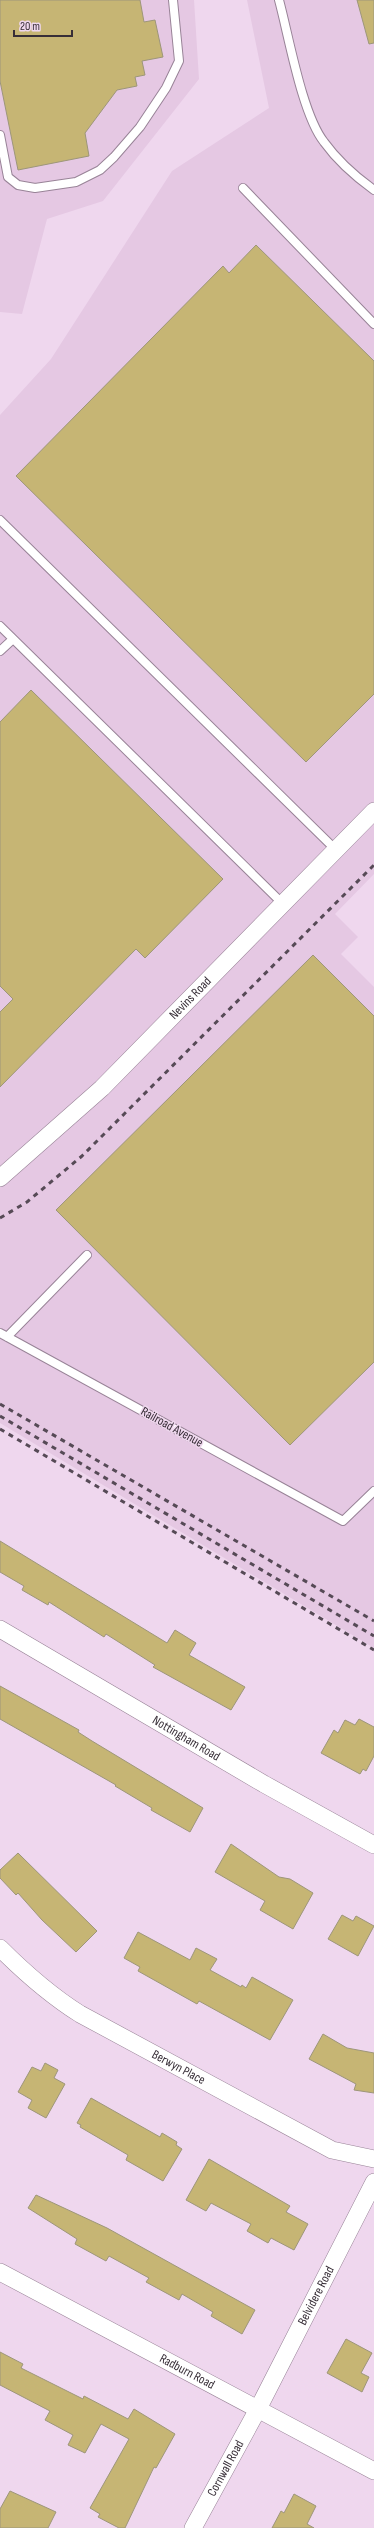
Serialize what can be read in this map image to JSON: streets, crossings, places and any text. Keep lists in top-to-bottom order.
{
  "streets": {
    "street": [
      "Nevins Road",
      "Nottingham Road",
      "Berwyn Place",
      "Belvidere Road",
      "Radburn Road",
      "Cornwall Road"
    ],
    "lane": ["Railroad Avenue"]
  },
  "crossings": [
    ["Belvidere Road", "Radburn Road"],
    ["Belvidere Road", "Cornwall Road"],
    ["Radburn Road", "Cornwall Road"]
  ],
  "scale_bar": "20 m"
}
